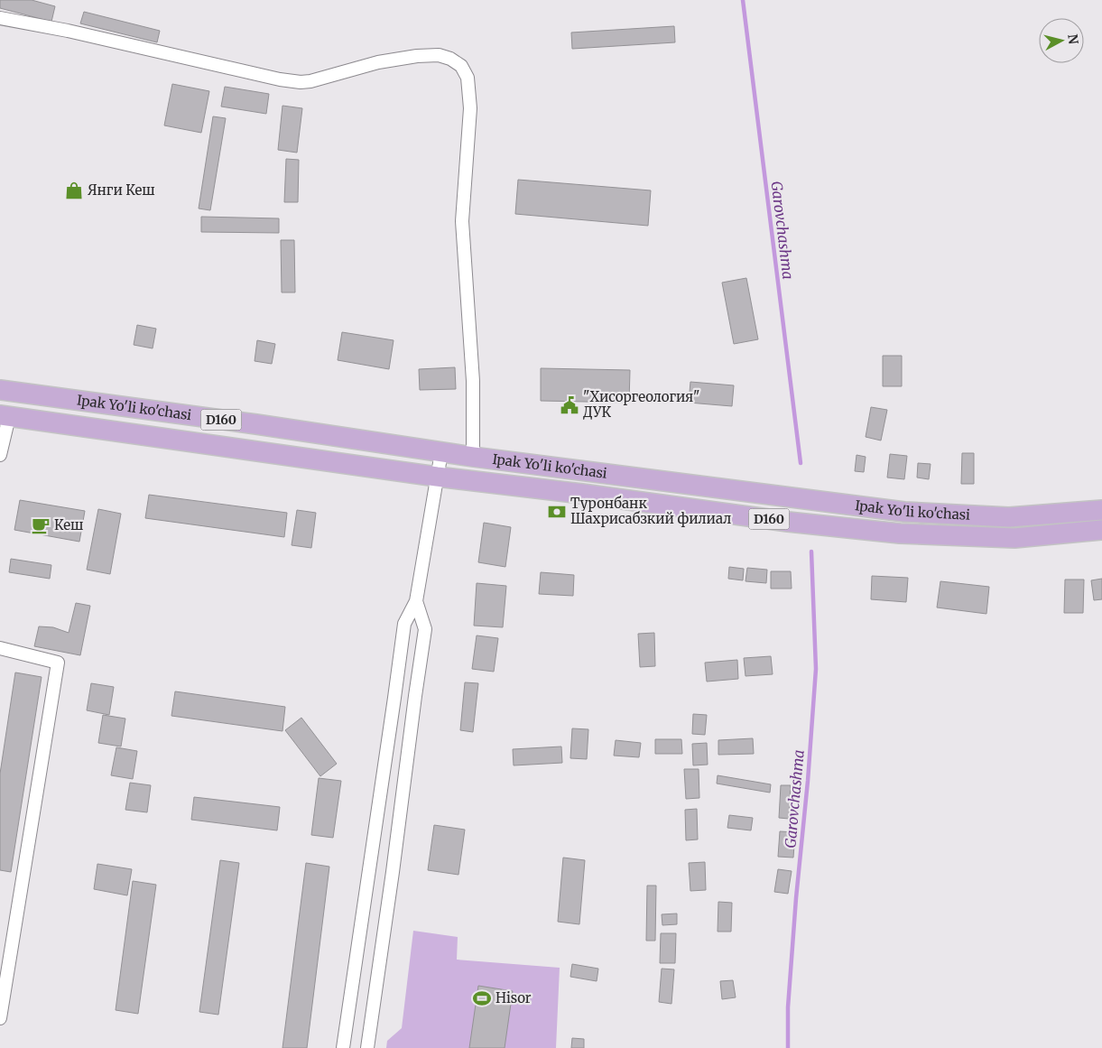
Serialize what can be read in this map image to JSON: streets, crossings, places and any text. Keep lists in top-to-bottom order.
{
  "streets": {
    "main road": ["Ipak Yo'li ko'chasi", "D160"]
  },
  "water": ["Garovchashma"],
  "places": {
    "shop": ["Янги Кеш"],
    "public building": ["\"Хисоргеология\" ДУК"],
    "bank": ["Туронбанк Шахрисабзкий филиал"],
    "cafe": ["Кеш"],
    "sports": ["Hisor"]
  },
  "north": "right"
}
